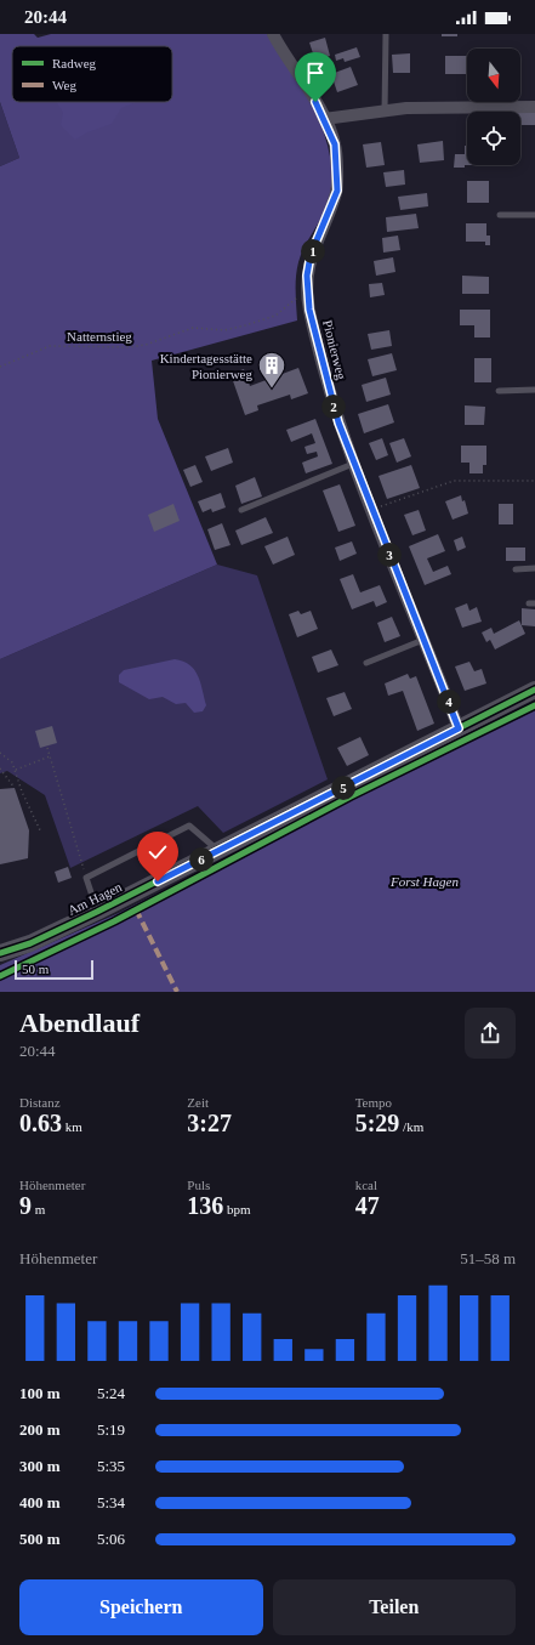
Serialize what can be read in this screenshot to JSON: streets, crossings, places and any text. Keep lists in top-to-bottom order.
{
  "streets": {
    "street": ["Pionierweg", "Am Hagen"],
    "path": ["Natternstieg"]
  },
  "crossings": [
    ["Natternstieg", "Pionierweg"],
    ["Pionierweg", "Am Hagen"]
  ],
  "parks": ["Forst Hagen"],
  "places": {
    "building": ["Kindertagesstätte Pionierweg"]
  },
  "legend": ["Radweg", "Weg"],
  "scale_bar": "50 m",
  "north": "bottom",
  "page": {
    "status": "20:44",
    "pins": [
      "1",
      "2",
      "3",
      "4",
      "5",
      "6"
    ],
    "scale": "50 m",
    "heading": ["Abendlauf", "20:44"],
    "stats": [
      ["Distanz", "0.63 km"],
      ["Zeit", "3:27"],
      ["Tempo", "5:29 /km"],
      ["Höhenmeter", "9 m"],
      ["Puls", "136 bpm"],
      ["kcal", "47"]
    ],
    "chart": ["Höhenmeter", "51–58 m"],
    "list": [
      {
        "name": "100 m",
        "note": "5:24"
      },
      {
        "name": "200 m",
        "note": "5:19"
      },
      {
        "name": "300 m",
        "note": "5:35"
      },
      {
        "name": "400 m",
        "note": "5:34"
      },
      {
        "name": "500 m",
        "note": "5:06"
      }
    ],
    "buttons": ["Speichern", "Teilen"]
  }
}
